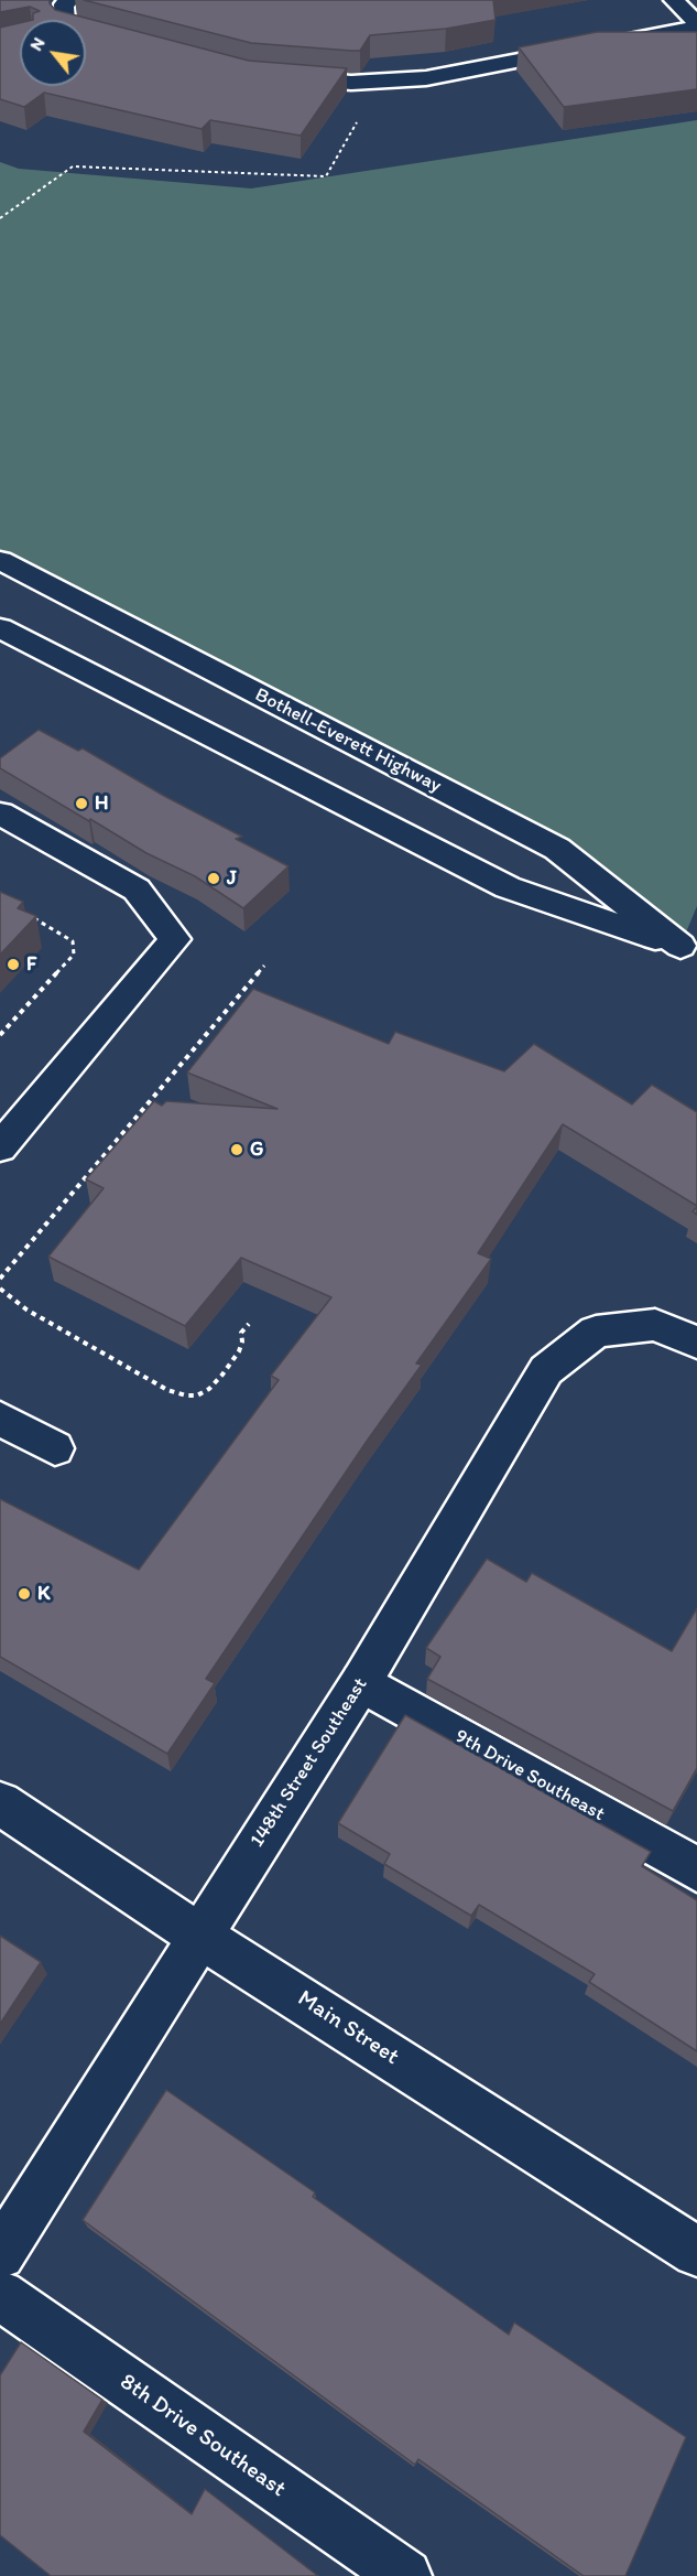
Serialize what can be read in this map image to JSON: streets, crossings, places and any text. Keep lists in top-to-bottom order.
{
  "streets": {
    "street": [
      "Bothell-Everett Highway",
      "148th Street Southeast",
      "9th Drive Southeast",
      "Main Street",
      "8th Drive Southeast"
    ]
  },
  "crossings": [
    ["148th Street Southeast", "9th Drive Southeast"],
    ["148th Street Southeast", "Main Street"]
  ],
  "places": [
    "H",
    "J",
    "F",
    "G",
    "K"
  ],
  "north": "top left"
}
